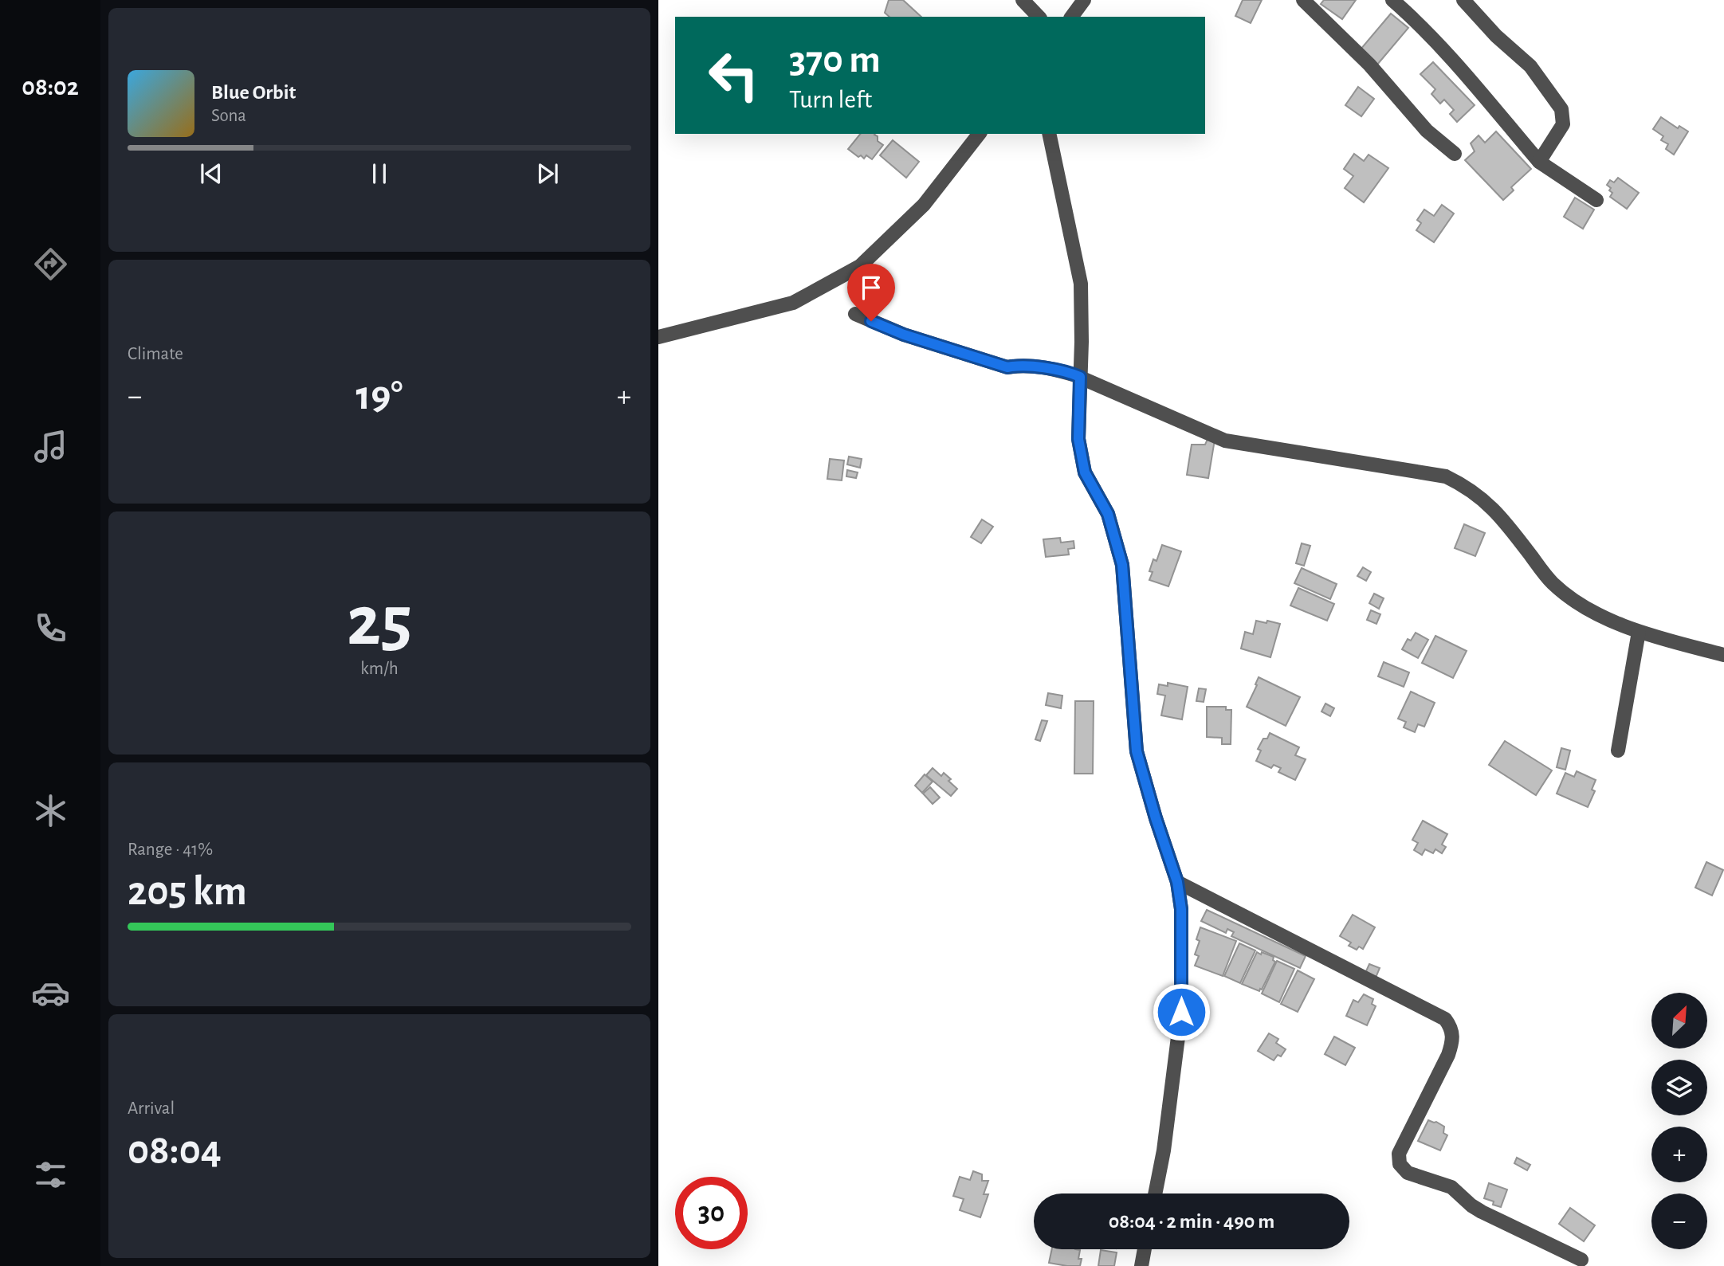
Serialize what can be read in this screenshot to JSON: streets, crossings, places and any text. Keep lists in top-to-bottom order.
{
  "north": "top right",
  "page": {
    "tabs": "08:02",
    "turn": ["370 m", "Turn left"],
    "song": ["Blue Orbit", "Sona"],
    "tile": [
      "Climate",
      ["25", "km/h"],
      ["Range · 41%", "205 km"],
      ["Arrival", "08:04"]
    ],
    "heat": ["−", "19°", "+"],
    "map_buttons": ["+", "−"],
    "limit": "30",
    "trip": "08:04 · 2 min · 490 m"
  }
}
